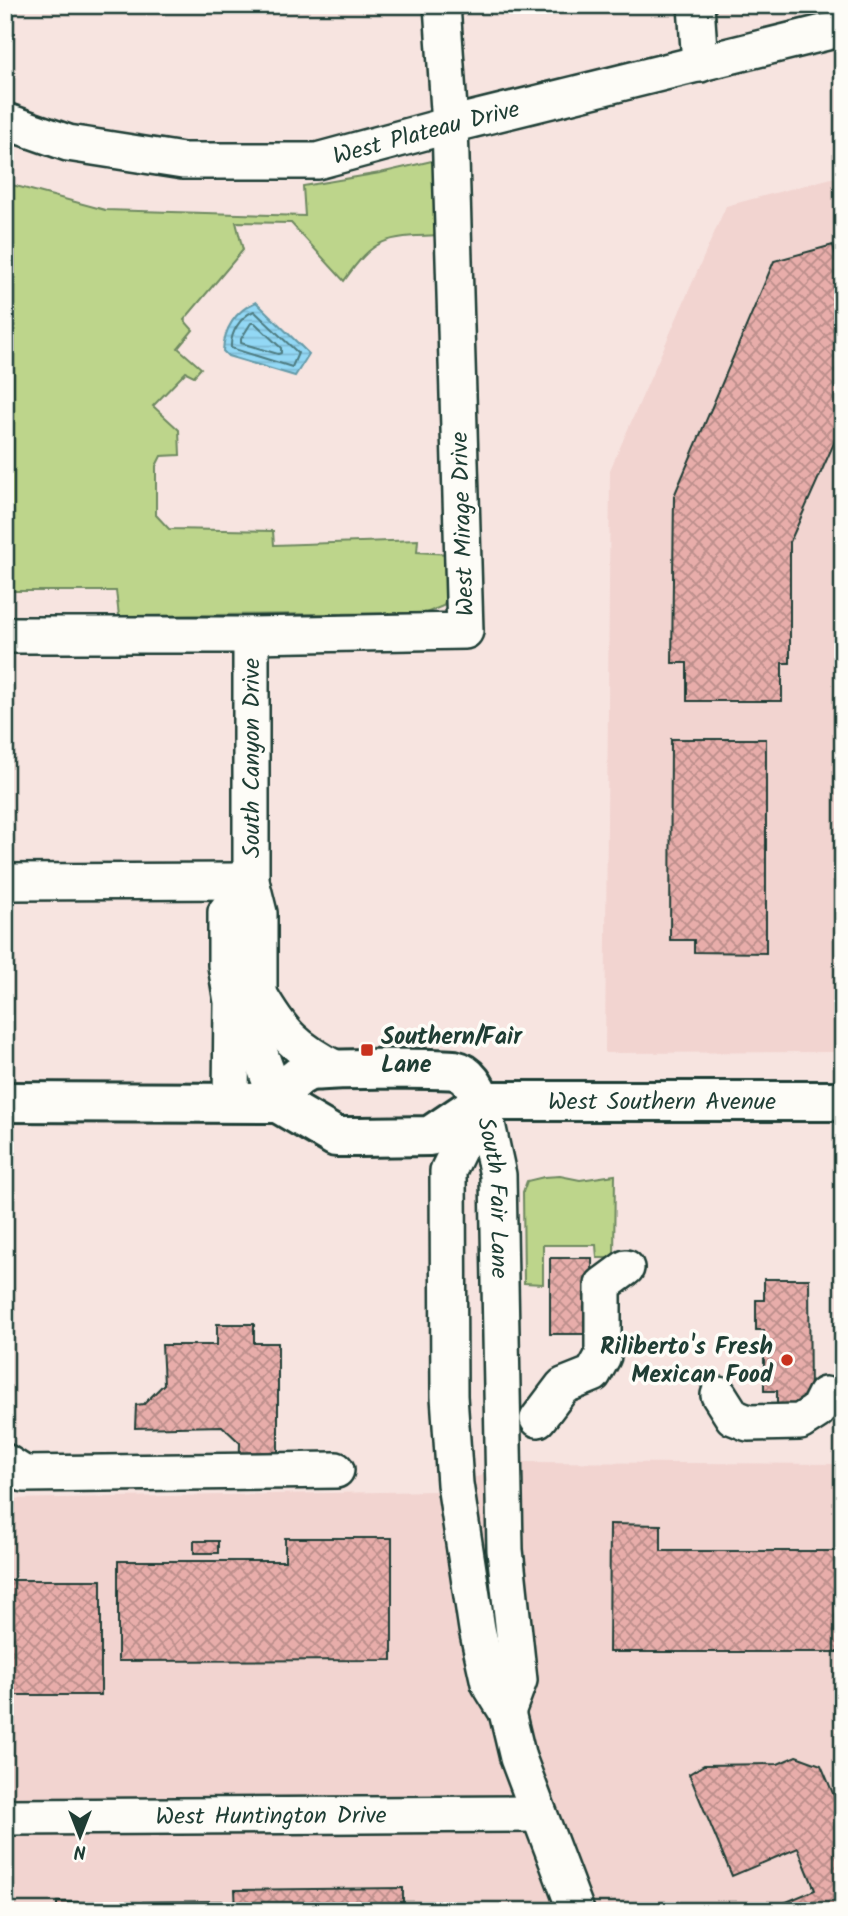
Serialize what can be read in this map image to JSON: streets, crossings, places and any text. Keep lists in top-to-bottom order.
{
  "streets": {
    "main road": ["West Southern Avenue"],
    "street": [
      "West Plateau Drive",
      "West Mirage Drive",
      "South Canyon Drive",
      "South Fair Lane",
      "West Huntington Drive"
    ]
  },
  "crossings": [
    ["West Plateau Drive", "West Mirage Drive"],
    ["West Mirage Drive", "South Canyon Drive"],
    ["West Southern Avenue", "South Fair Lane"],
    ["South Fair Lane", "West Huntington Drive"]
  ],
  "places": {
    "transit": ["Southern/Fair Lane"],
    "other": ["Riliberto's Fresh Mexican Food"]
  },
  "north": "bottom"
}
